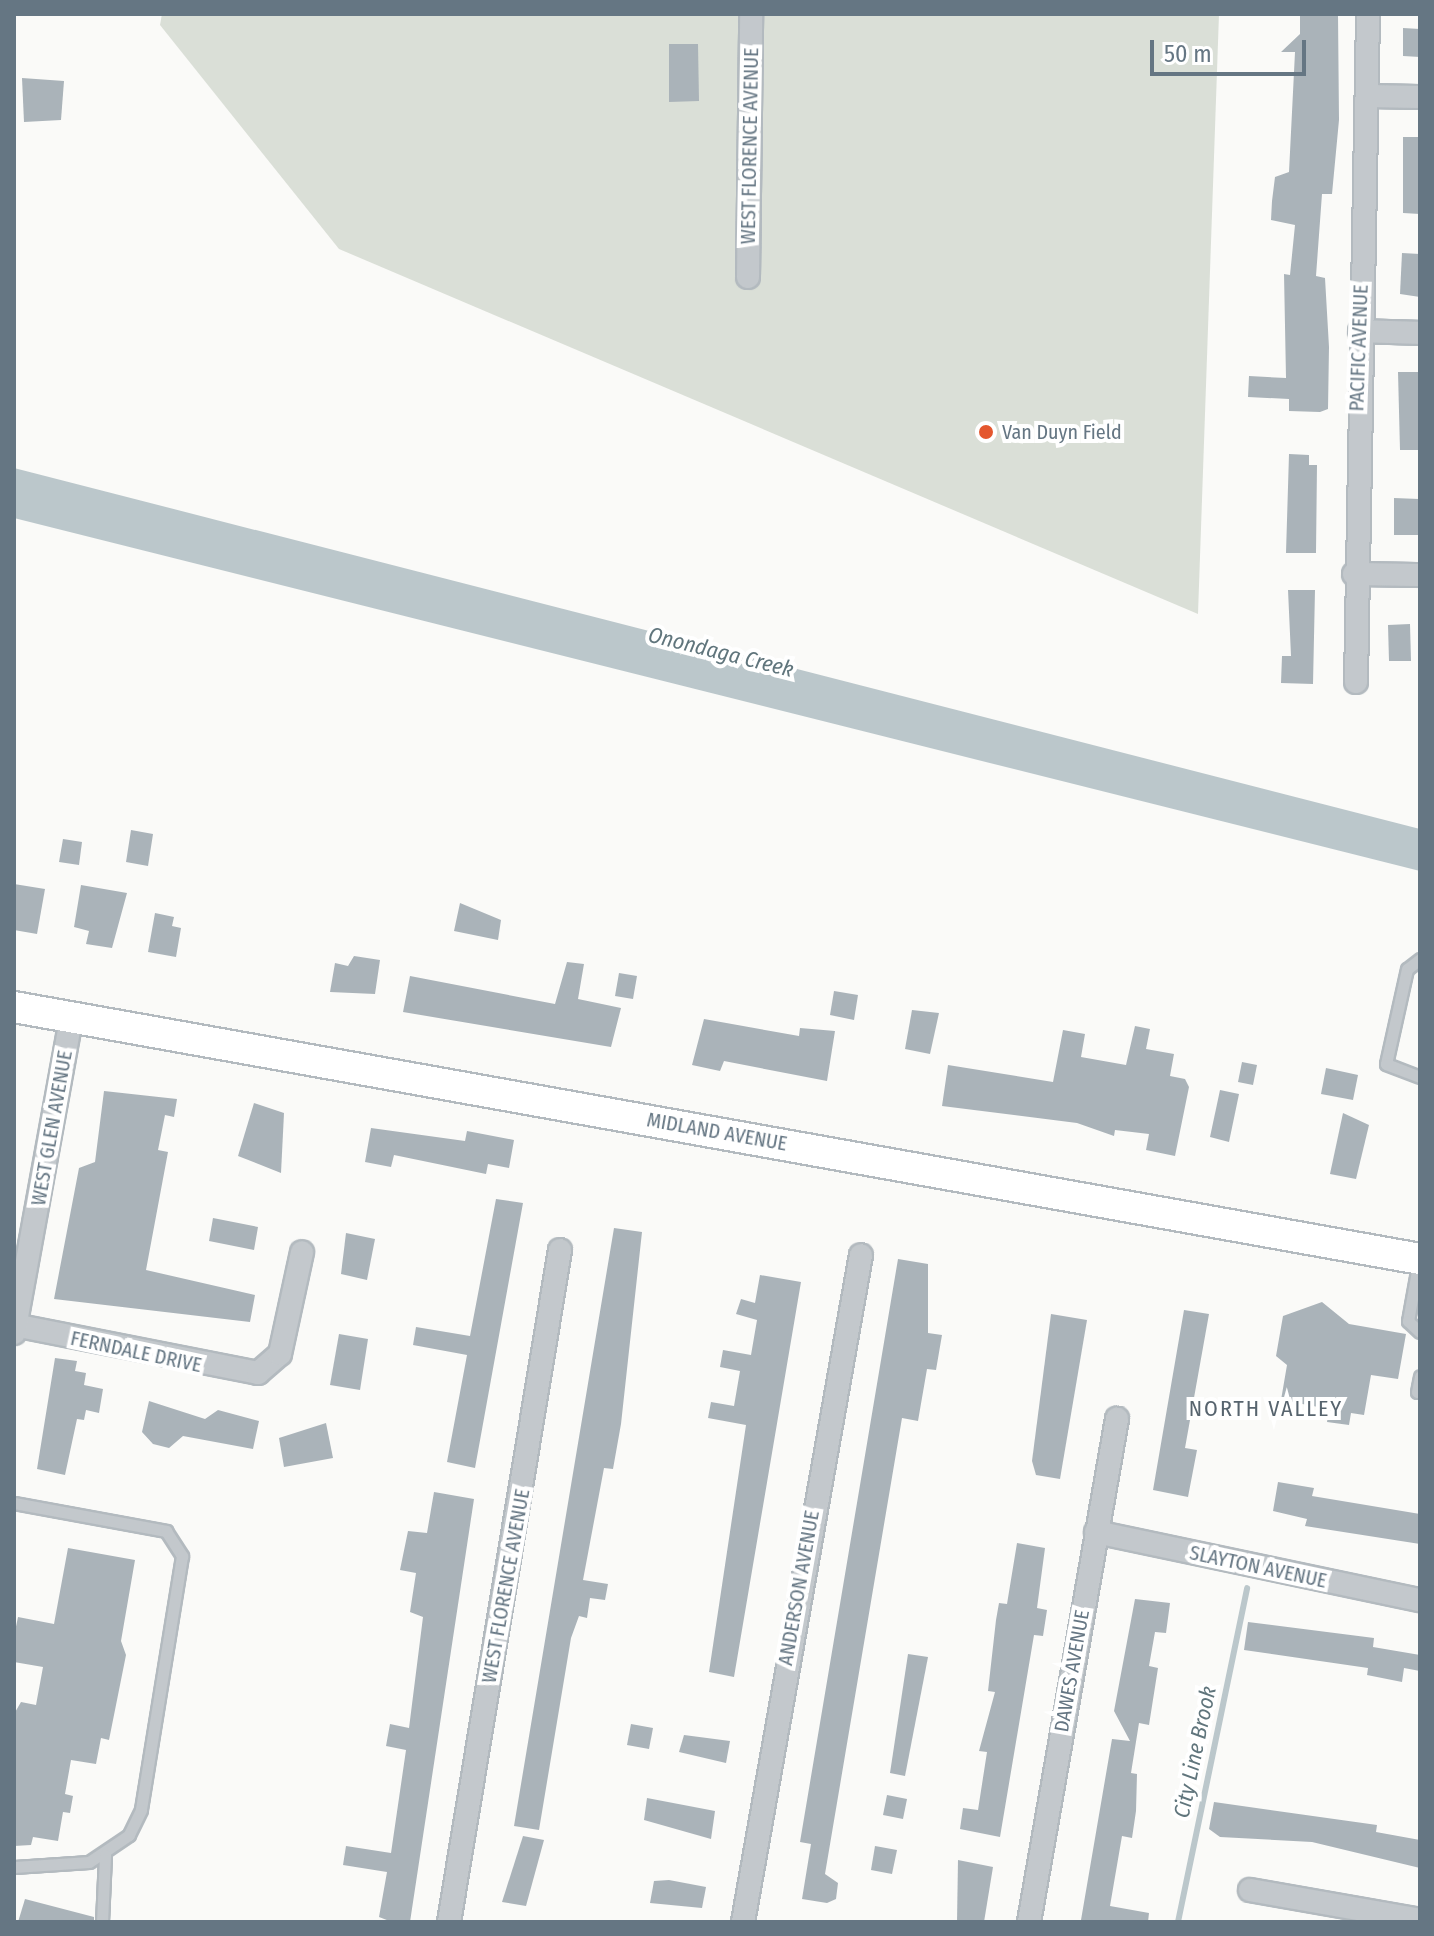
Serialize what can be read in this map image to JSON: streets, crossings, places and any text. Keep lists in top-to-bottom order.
{
  "streets": {
    "street": [
      "WEST FLORENCE AVENUE",
      "PACIFIC AVENUE",
      "WEST GLEN AVENUE",
      "MIDLAND AVENUE",
      "FERNDALE DRIVE",
      "SLAYTON AVENUE",
      "ANDERSON AVENUE",
      "DAWES AVENUE"
    ]
  },
  "crossings": [
    ["WEST GLEN AVENUE", "MIDLAND AVENUE"],
    ["WEST GLEN AVENUE", "FERNDALE DRIVE"],
    ["SLAYTON AVENUE", "DAWES AVENUE"]
  ],
  "districts": ["NORTH VALLEY"],
  "water": ["Onondaga Creek", "City Line Brook"],
  "places": ["Van Duyn Field"],
  "scale_bar": "50 m"
}
